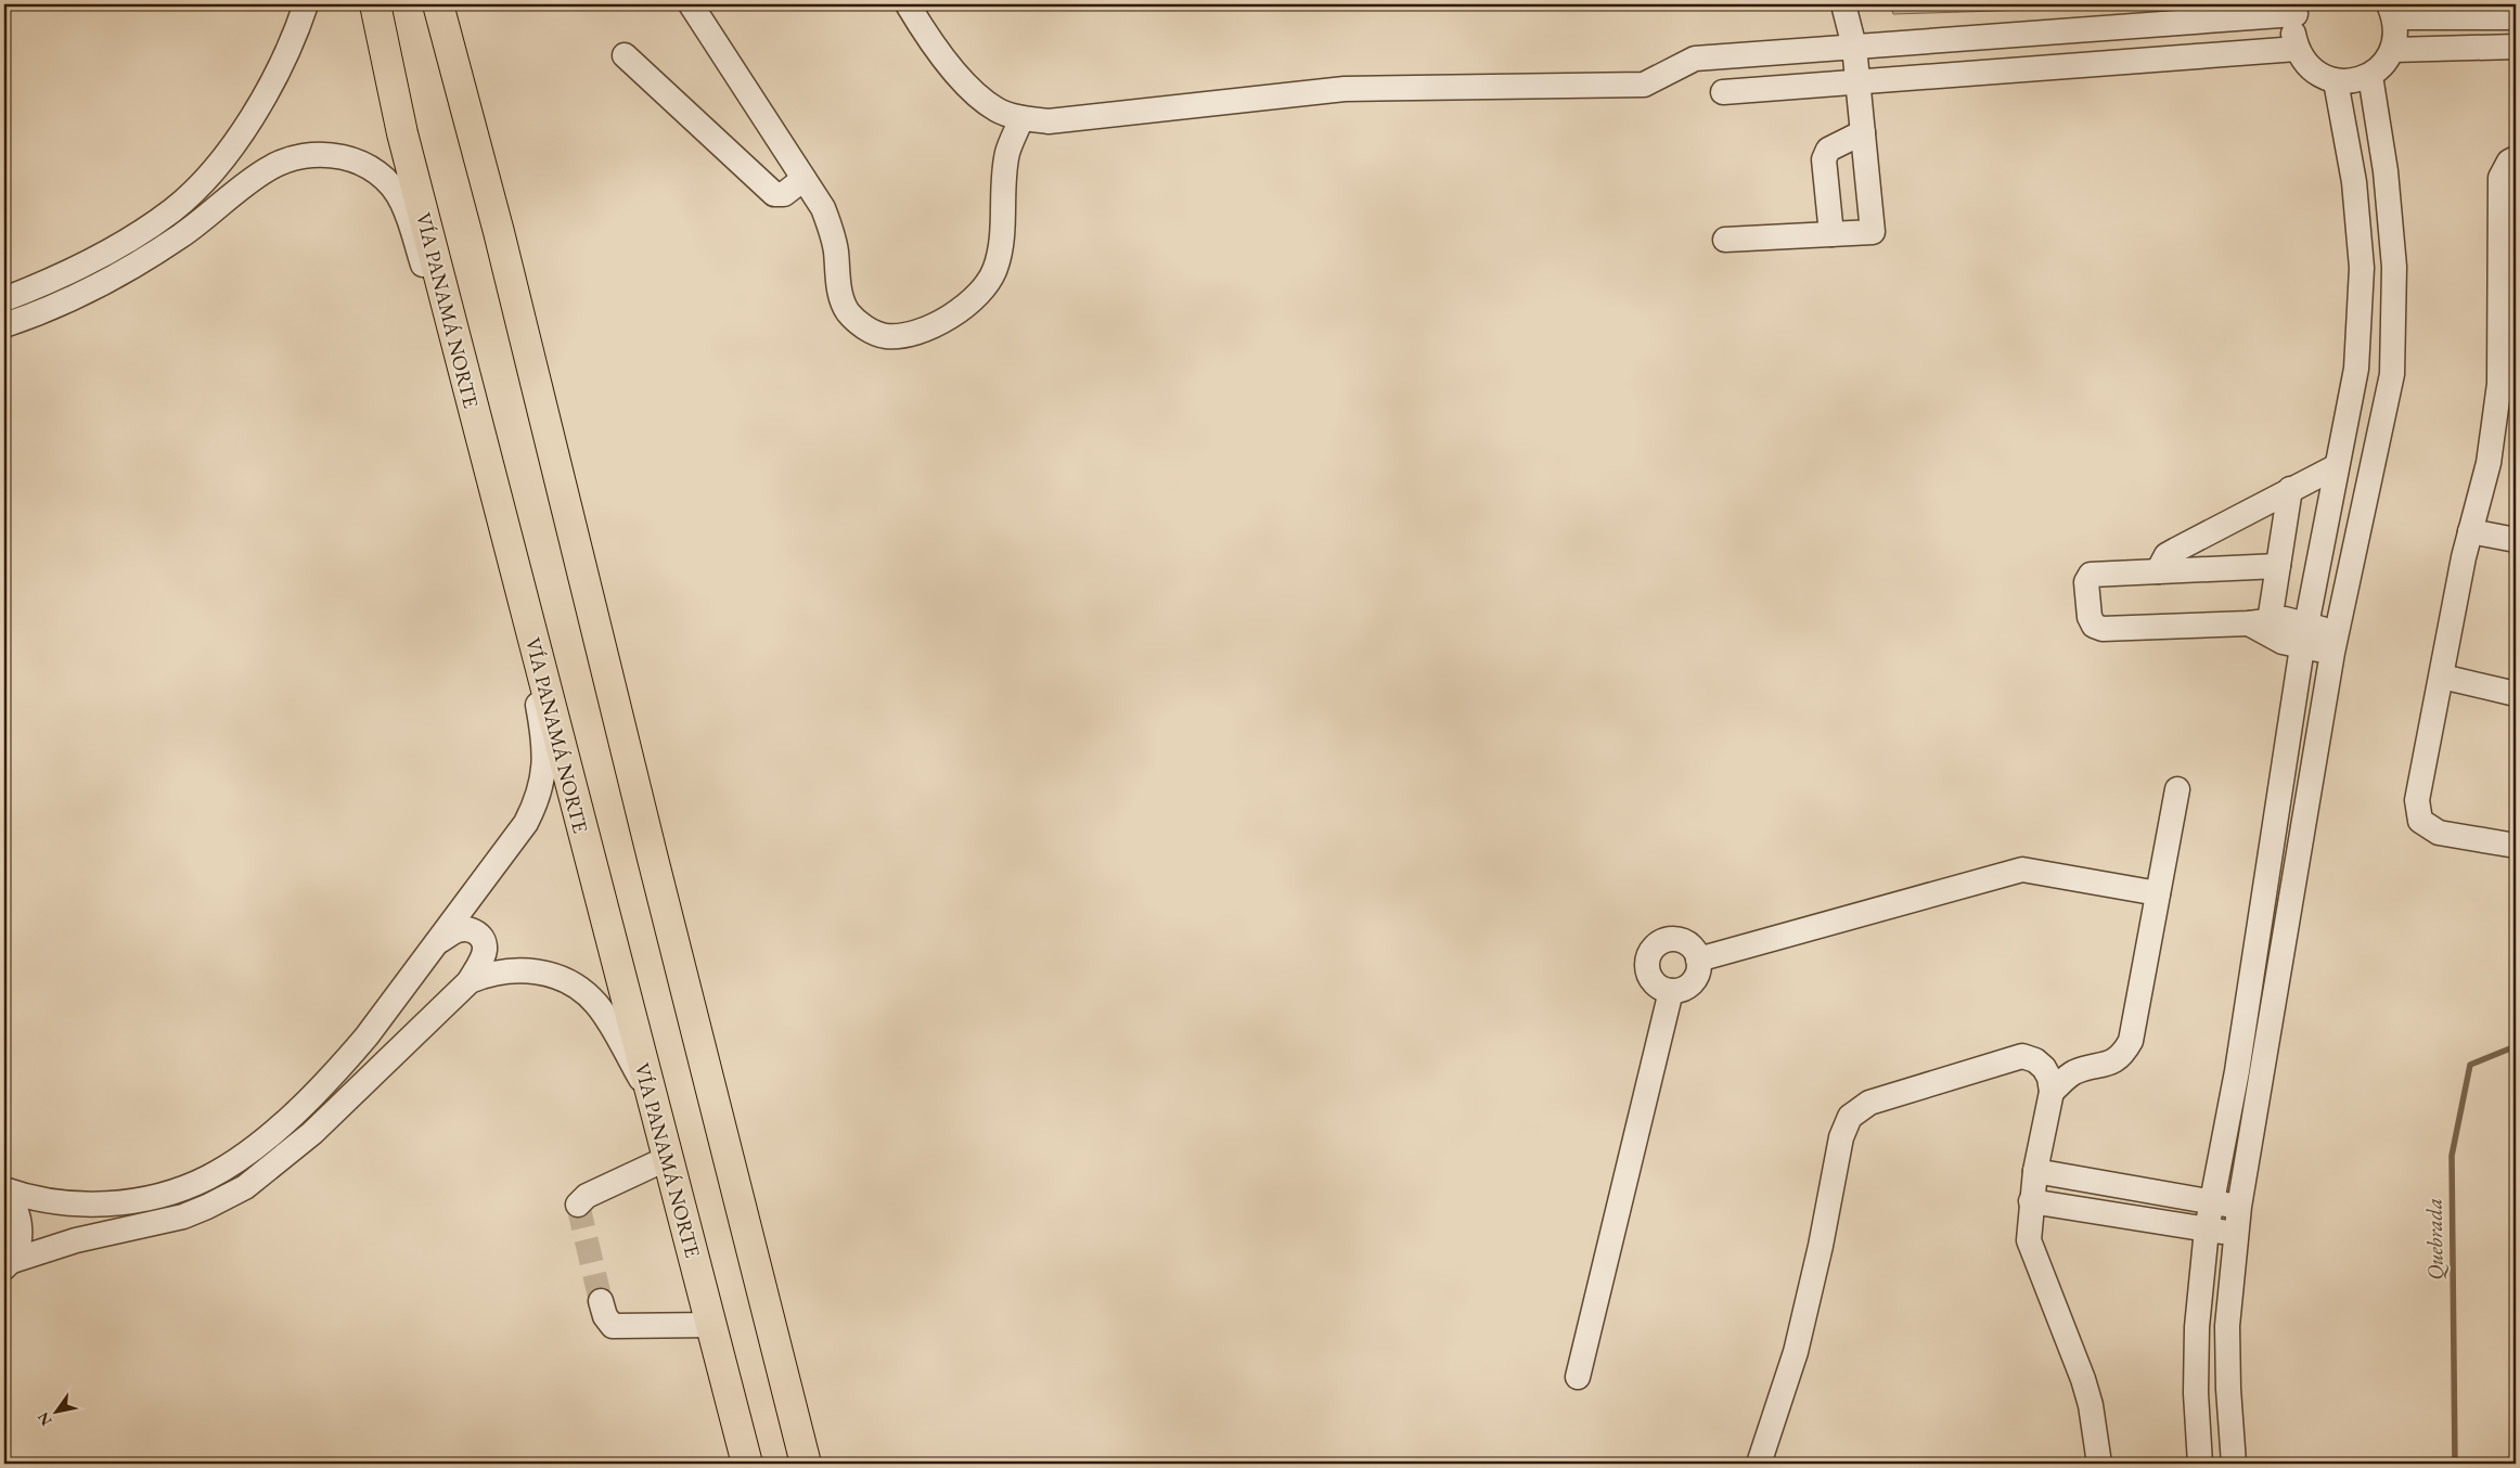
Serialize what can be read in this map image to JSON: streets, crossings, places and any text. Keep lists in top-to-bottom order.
{
  "streets": {
    "main road": ["VÍA PANAMÁ NORTE"]
  },
  "water": ["Quebrada"],
  "north": "bottom left"
}
